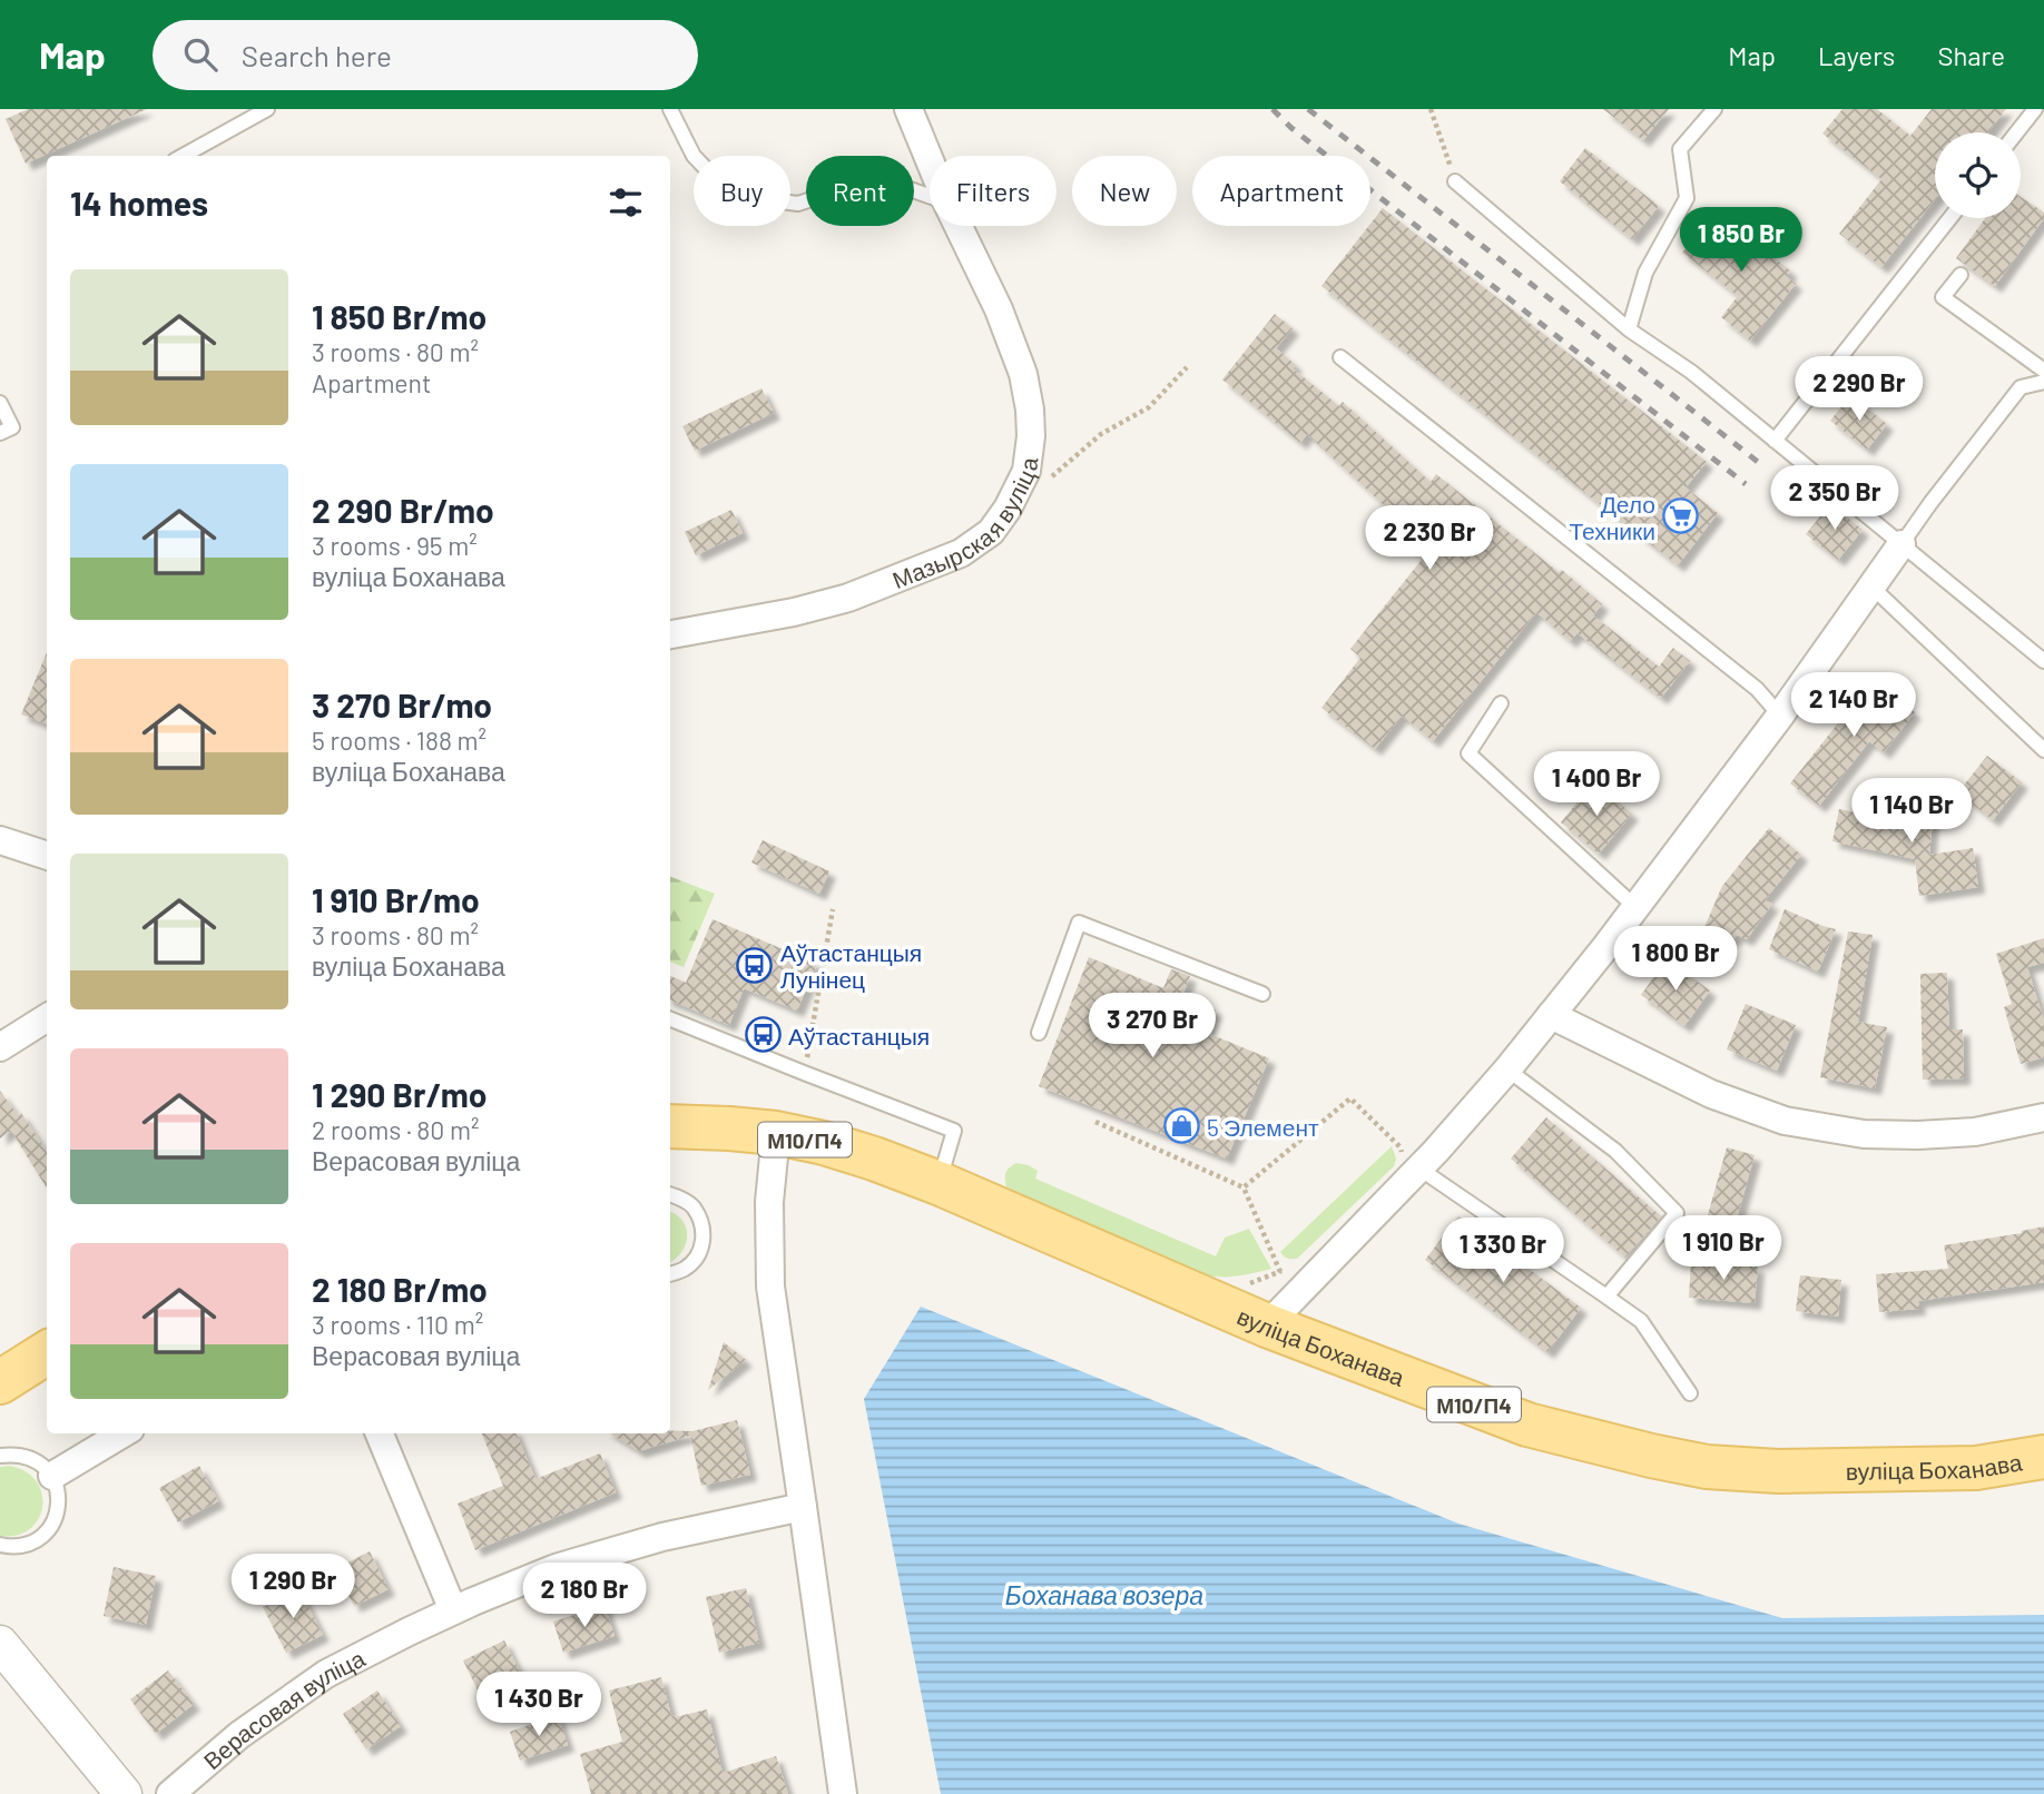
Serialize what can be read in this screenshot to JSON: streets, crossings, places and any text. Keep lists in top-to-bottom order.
{
  "streets": {
    "main road": ["М10/П4", "вуліца Боханава"],
    "street": ["Мазырская вуліца", "Верасовая вуліца"]
  },
  "water": ["Боханава возера"],
  "places": {
    "supermarket": ["Дело Техники"],
    "bus stop": ["Аўтастанцыя Лунінец", "Аўтастанцыя"],
    "shop": ["5 Элемент"]
  },
  "page": {
    "header": "Map",
    "search": "Search here",
    "nav": ["Map", "Layers", "Share"],
    "chip": [
      "Buy",
      "Rent",
      "Filters",
      "New",
      "Apartment"
    ],
    "heading": "14 homes",
    "price": [
      "1 850 Br",
      "2 290 Br",
      "2 350 Br",
      "2 230 Br",
      "2 140 Br",
      "1 400 Br",
      "1 140 Br",
      "1 800 Br",
      "3 270 Br",
      "1 910 Br",
      "1 330 Br",
      "1 290 Br",
      "2 180 Br",
      "1 430 Br"
    ],
    "list": [
      {
        "name": "1 850 Br/mo",
        "note": "3 rooms · 80 m² · Apartment"
      },
      {
        "name": "2 290 Br/mo",
        "note": "3 rooms · 95 m² · вуліца Боханава"
      },
      {
        "name": "3 270 Br/mo",
        "note": "5 rooms · 188 m² · вуліца Боханава"
      },
      {
        "name": "1 910 Br/mo",
        "note": "3 rooms · 80 m² · вуліца Боханава"
      },
      {
        "name": "1 290 Br/mo",
        "note": "2 rooms · 80 m² · Верасовая вуліца"
      },
      {
        "name": "2 180 Br/mo",
        "note": "3 rooms · 110 m² · Верасовая вуліца"
      }
    ]
  }
}
